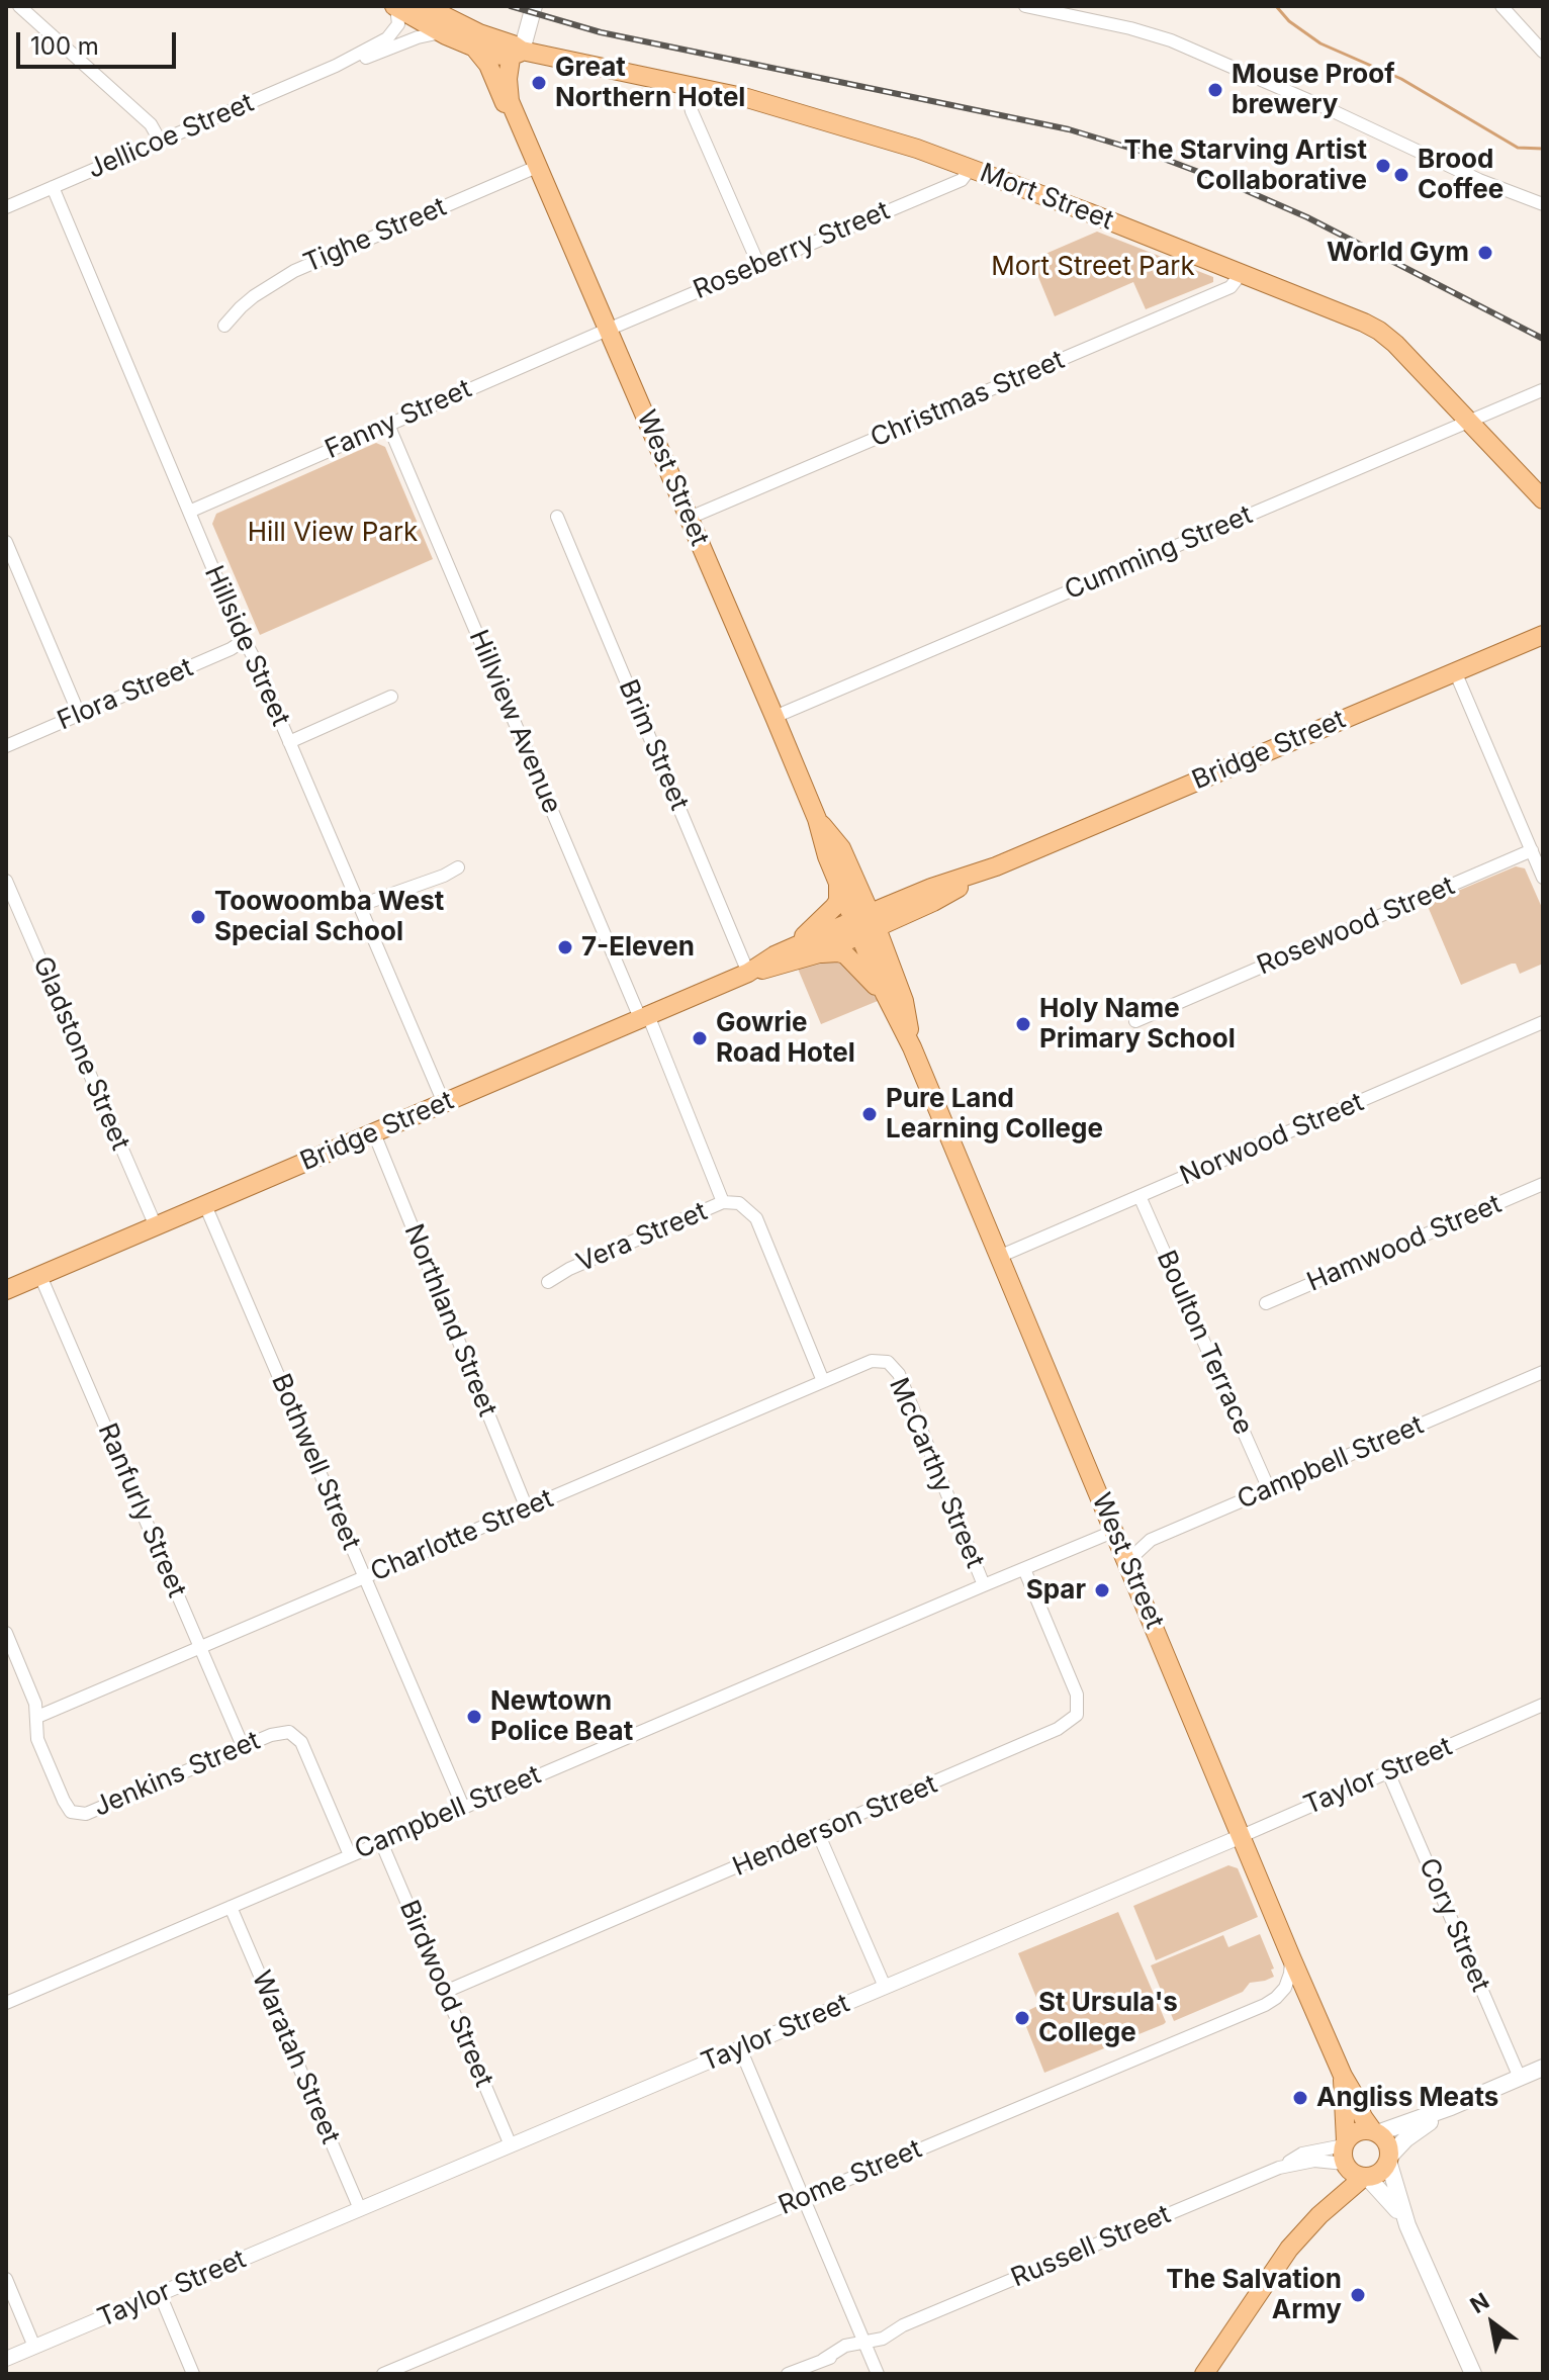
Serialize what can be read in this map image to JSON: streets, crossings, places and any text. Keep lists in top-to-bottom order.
{
  "streets": {
    "main road": ["Mort Street", "West Street", "Bridge Street"],
    "street": [
      "Jellicoe Street",
      "Tighe Street",
      "Roseberry Street",
      "Christmas Street",
      "Fanny Street",
      "Cumming Street",
      "Hillside Street",
      "Flora Street",
      "Hillview Avenue",
      "Brim Street",
      "Rosewood Street",
      "Gladstone Street",
      "Norwood Street",
      "Vera Street",
      "Hamwood Street",
      "Northland Street",
      "Boulton Terrace",
      "Bothwell Street",
      "Campbell Street",
      "McCarthy Street",
      "Ranfurly Street",
      "Charlotte Street",
      "Jenkins Street",
      "Taylor Street",
      "Henderson Street",
      "Cory Street",
      "Birdwood Street",
      "Waratah Street",
      "Rome Street",
      "Russell Street"
    ]
  },
  "crossings": [
    ["Jellicoe Street", "Mort Street"],
    ["Jellicoe Street", "Hillside Street"],
    ["Mort Street", "Roseberry Street"],
    ["Mort Street", "Christmas Street"],
    ["Mort Street", "West Street"],
    ["Mort Street", "Cumming Street"],
    ["Tighe Street", "West Street"],
    ["Roseberry Street", "Fanny Street"],
    ["Roseberry Street", "West Street"],
    ["Christmas Street", "West Street"],
    ["Fanny Street", "West Street"],
    ["Fanny Street", "Hillside Street"],
    ["Fanny Street", "Hillview Avenue"],
    ["West Street", "Cumming Street"],
    ["West Street", "Bridge Street"],
    ["West Street", "Norwood Street"],
    ["West Street", "Campbell Street"],
    ["West Street", "Taylor Street"],
    ["West Street", "Rome Street"],
    ["West Street", "Russell Street"],
    ["Hillside Street", "Flora Street"],
    ["Hillside Street", "Bridge Street"],
    ["Hillview Avenue", "Bridge Street"],
    ["Hillview Avenue", "Vera Street"],
    ["Brim Street", "Bridge Street"],
    ["Bridge Street", "Gladstone Street"],
    ["Bridge Street", "Northland Street"],
    ["Bridge Street", "Bothwell Street"],
    ["Bridge Street", "Ranfurly Street"],
    ["Norwood Street", "Boulton Terrace"],
    ["Vera Street", "Charlotte Street"],
    ["Northland Street", "Charlotte Street"],
    ["Boulton Terrace", "Campbell Street"],
    ["Bothwell Street", "Campbell Street"],
    ["Bothwell Street", "Charlotte Street"],
    ["Campbell Street", "McCarthy Street"],
    ["Campbell Street", "Jenkins Street"],
    ["Campbell Street", "Henderson Street"],
    ["Campbell Street", "Birdwood Street"],
    ["Campbell Street", "Waratah Street"],
    ["McCarthy Street", "Charlotte Street"],
    ["Ranfurly Street", "Charlotte Street"],
    ["Ranfurly Street", "Jenkins Street"],
    ["Charlotte Street", "Jenkins Street"],
    ["Taylor Street", "Cory Street"],
    ["Taylor Street", "Birdwood Street"],
    ["Taylor Street", "Waratah Street"],
    ["Henderson Street", "Birdwood Street"]
  ],
  "parks": ["Mort Street Park", "Hill View Park"],
  "places": [
    "Great Northern Hotel",
    "Mouse Proof brewery",
    "The Starving Artist Collaborative",
    "Brood Coffee",
    "World Gym",
    "Toowoomba West Special School",
    "7-Eleven",
    "Holy Name Primary School",
    "Gowrie Road Hotel",
    "Pure Land Learning College",
    "Spar",
    "Newtown Police Beat",
    "St Ursula's College",
    "Angliss Meats",
    "The Salvation Army"
  ],
  "scale_bar": "100 m",
  "north": "top left"
}
